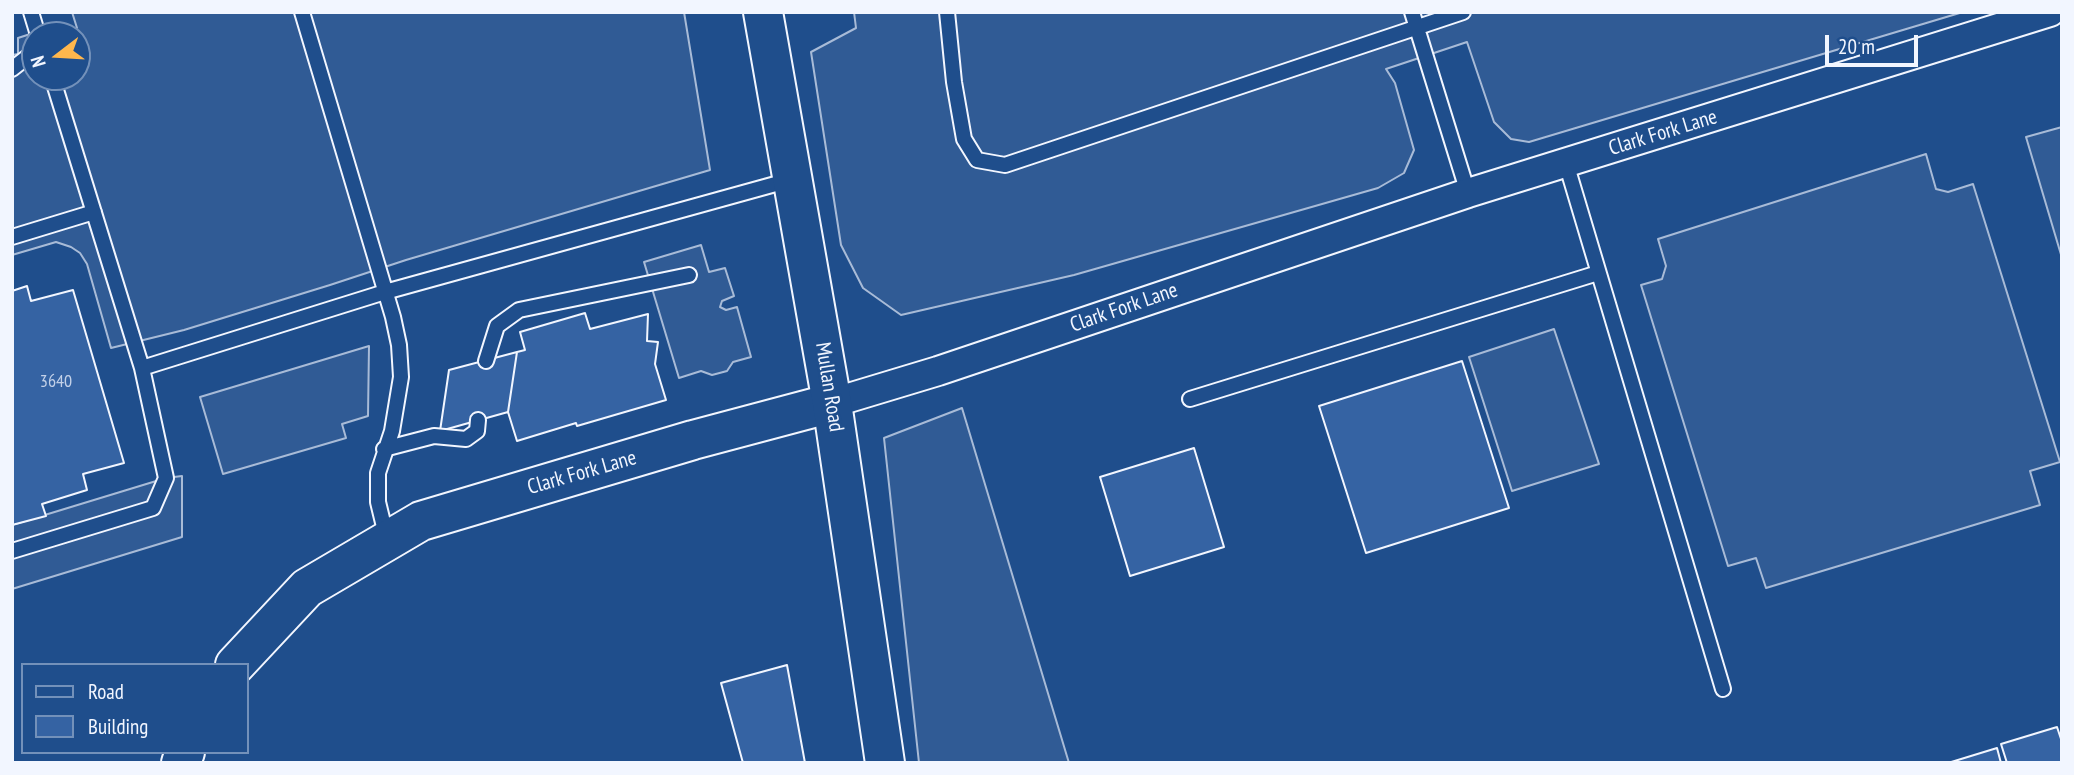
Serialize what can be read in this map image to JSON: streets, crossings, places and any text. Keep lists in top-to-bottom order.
{
  "streets": {
    "main road": ["Clark Fork Lane", "Mullan Road"]
  },
  "crossings": [
    ["Clark Fork Lane", "Mullan Road"]
  ],
  "house_numbers": ["3640"],
  "legend": ["Road", "Building"],
  "scale_bar": "20 m",
  "north": "left"
}
